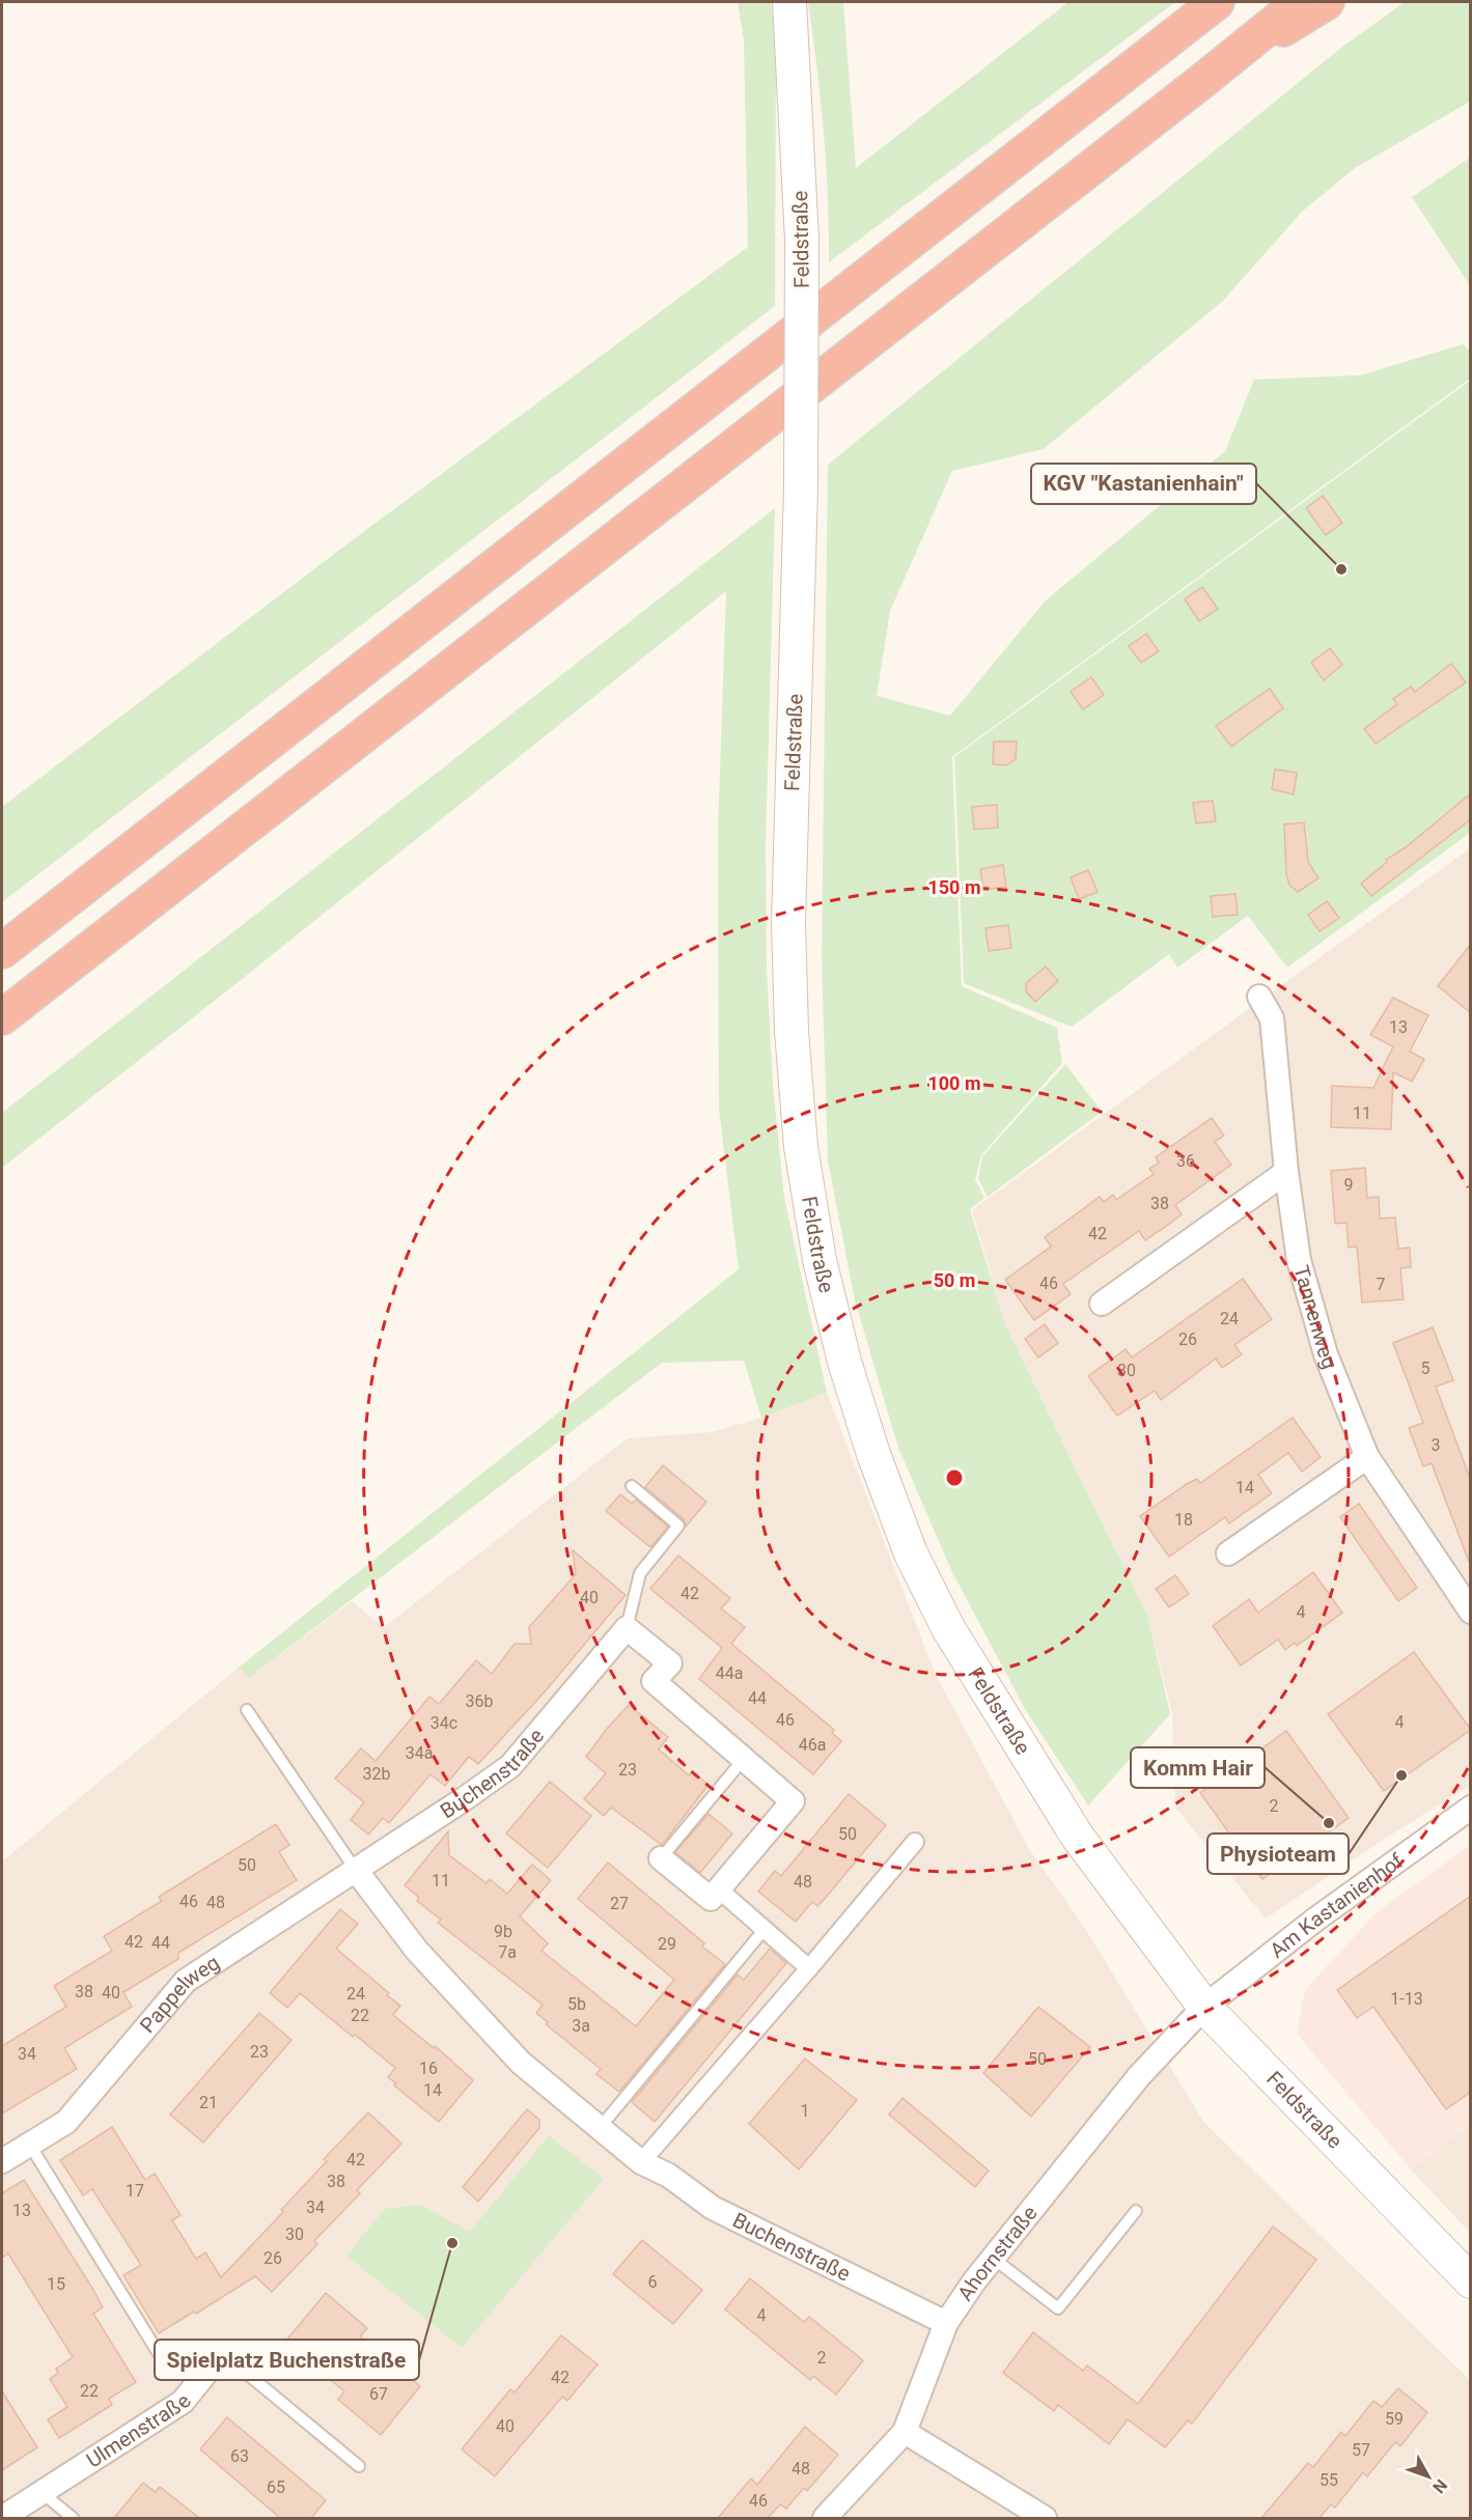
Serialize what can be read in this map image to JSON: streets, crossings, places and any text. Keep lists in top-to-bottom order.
{
  "streets": {
    "main road": ["Feldstraße"],
    "street": [
      "Tannenweg",
      "Buchenstraße",
      "Am Kastanienhof",
      "Pappelweg",
      "Ahornstraße",
      "Ulmenstraße"
    ]
  },
  "crossings": [
    ["Feldstraße", "Am Kastanienhof"],
    ["Feldstraße", "Ahornstraße"],
    ["Buchenstraße", "Pappelweg"],
    ["Buchenstraße", "Ahornstraße"],
    ["Am Kastanienhof", "Ahornstraße"]
  ],
  "places": [
    "KGV \"Kastanienhain\"",
    "Physioteam",
    "Komm Hair",
    "Spielplatz Buchenstraße"
  ],
  "house_numbers": [
    "13",
    "11",
    "36",
    "9",
    "38",
    "42",
    "46",
    "7",
    "24",
    "26",
    "5",
    "30",
    "3",
    "14",
    "18",
    "42",
    "40",
    "4",
    "44a",
    "44",
    "36b",
    "46",
    "4",
    "34c",
    "46a",
    "34a",
    "23",
    "32b",
    "2",
    "50",
    "50",
    "11",
    "48",
    "46",
    "48",
    "27",
    "9b",
    "42",
    "44",
    "29",
    "7a",
    "38",
    "40",
    "24",
    "1-13",
    "5b",
    "22",
    "3a",
    "23",
    "34",
    "50",
    "16",
    "14",
    "21",
    "1",
    "42",
    "38",
    "17",
    "34",
    "13",
    "30",
    "26",
    "6",
    "15",
    "4",
    "2",
    "42",
    "22",
    "67",
    "59",
    "40",
    "57",
    "63",
    "48",
    "55",
    "65",
    "46"
  ],
  "north": "bottom right",
  "rings": ["150 m", "100 m", "50 m"]
}
